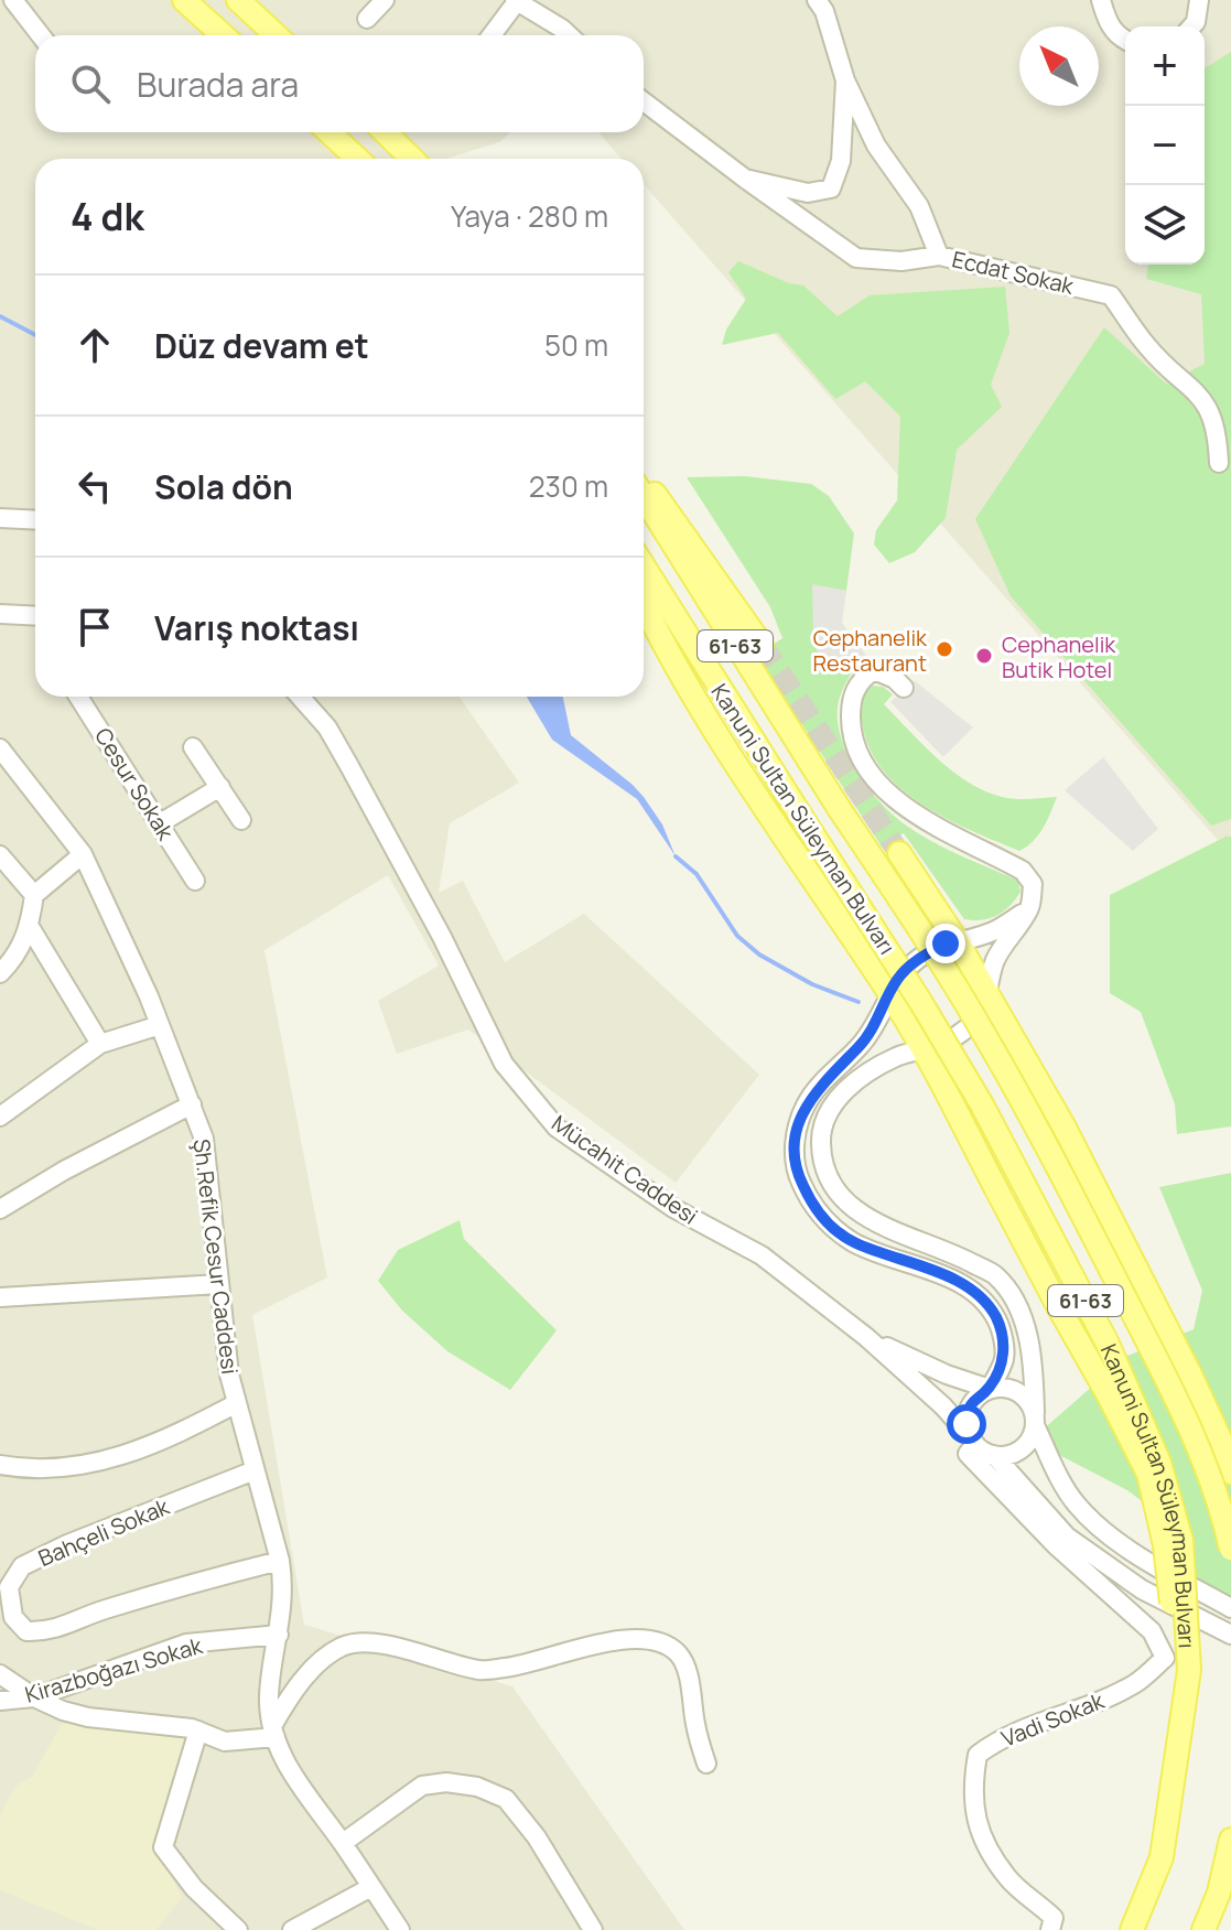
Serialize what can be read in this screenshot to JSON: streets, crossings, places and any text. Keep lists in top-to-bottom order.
{
  "streets": {
    "main road": ["61-63", "Kanuni Sultan Süleyman Bulvarı"],
    "street": [
      "Ecdat Sokak",
      "Cesur Sokak",
      "Mücahit Caddesi",
      "Şh.Refik Cesur Caddesi",
      "Bahçeli Sokak",
      "Kirazboğazı Sokak",
      "Vadi Sokak"
    ]
  },
  "crossings": [
    ["61-63", "Kanuni Sultan Süleyman Bulvarı"],
    ["Mücahit Caddesi", "Vadi Sokak"],
    ["Şh.Refik Cesur Caddesi", "Bahçeli Sokak"],
    ["Şh.Refik Cesur Caddesi", "Kirazboğazı Sokak"]
  ],
  "places": ["Cephanelik Restaurant", "Cephanelik Butik Hotel"],
  "north": "top left",
  "page": {
    "map_buttons": ["+", "−"],
    "search": "Burada ara",
    "heading": ["4 dk", "Yaya · 280 m"],
    "list": [
      ["Düz devam et", "50 m"],
      ["Sola dön", "230 m"],
      "Varış noktası"
    ]
  }
}
